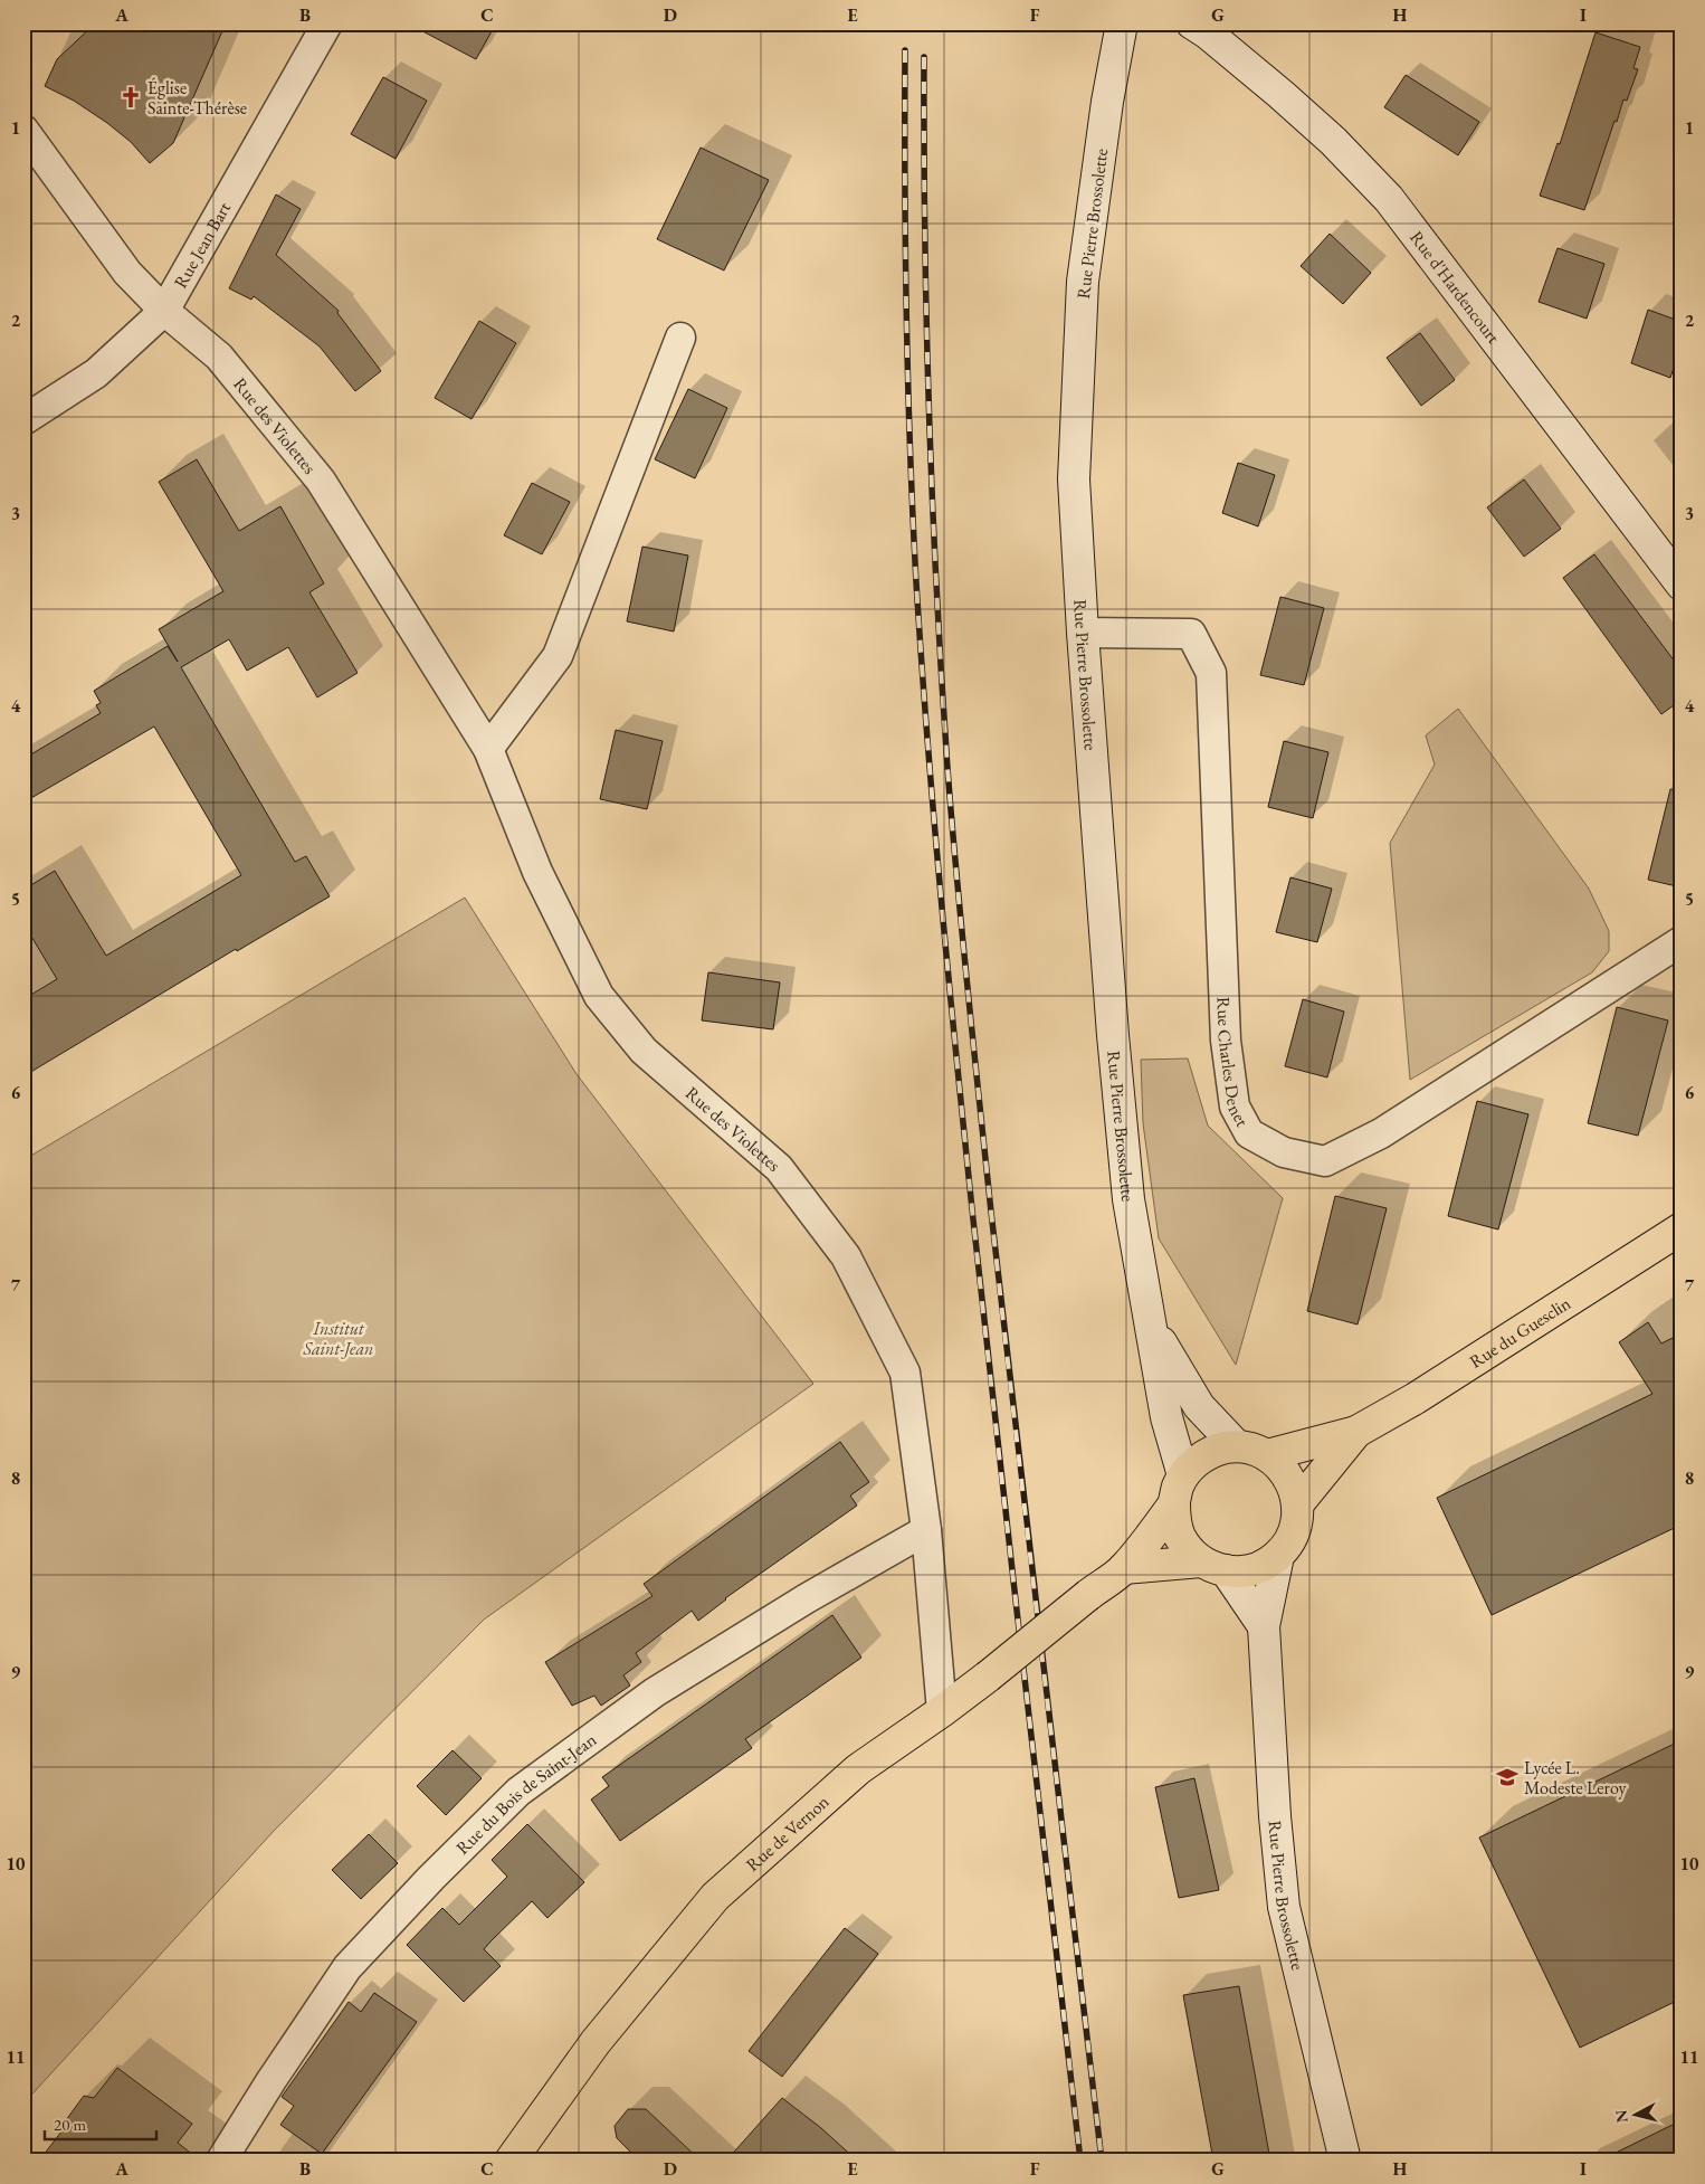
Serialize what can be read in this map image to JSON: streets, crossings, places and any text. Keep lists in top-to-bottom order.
{
  "streets": {
    "main road": [
      "Rue Pierre Brossolette",
      "Rue d'Hardencourt",
      "Rue du Guesclin",
      "Rue de Vernon"
    ],
    "street": [
      "Rue Jean Bart",
      "Rue des Violettes",
      "Rue Charles Denet",
      "Rue du Bois de Saint-Jean"
    ]
  },
  "crossings": [
    ["Rue Pierre Brossolette", "Rue Charles Denet"],
    ["Rue Pierre Brossolette", "Rue de Vernon"],
    ["Rue Jean Bart", "Rue des Violettes"],
    ["Rue des Violettes", "Rue du Bois de Saint-Jean"],
    ["Rue des Violettes", "Rue de Vernon"]
  ],
  "parks": ["Institut Saint-Jean"],
  "places": {
    "church": ["Église Sainte-Thérèse"],
    "school or university": ["Lycée L. Modeste Leroy"]
  },
  "scale_bar": "20 m",
  "north": "left",
  "grid": {
    "columns": [
      "A",
      "B",
      "C",
      "D",
      "E",
      "F",
      "G",
      "H",
      "I"
    ],
    "rows": [
      "1",
      "2",
      "3",
      "4",
      "5",
      "6",
      "7",
      "8",
      "9",
      "10",
      "11"
    ]
  }
}
